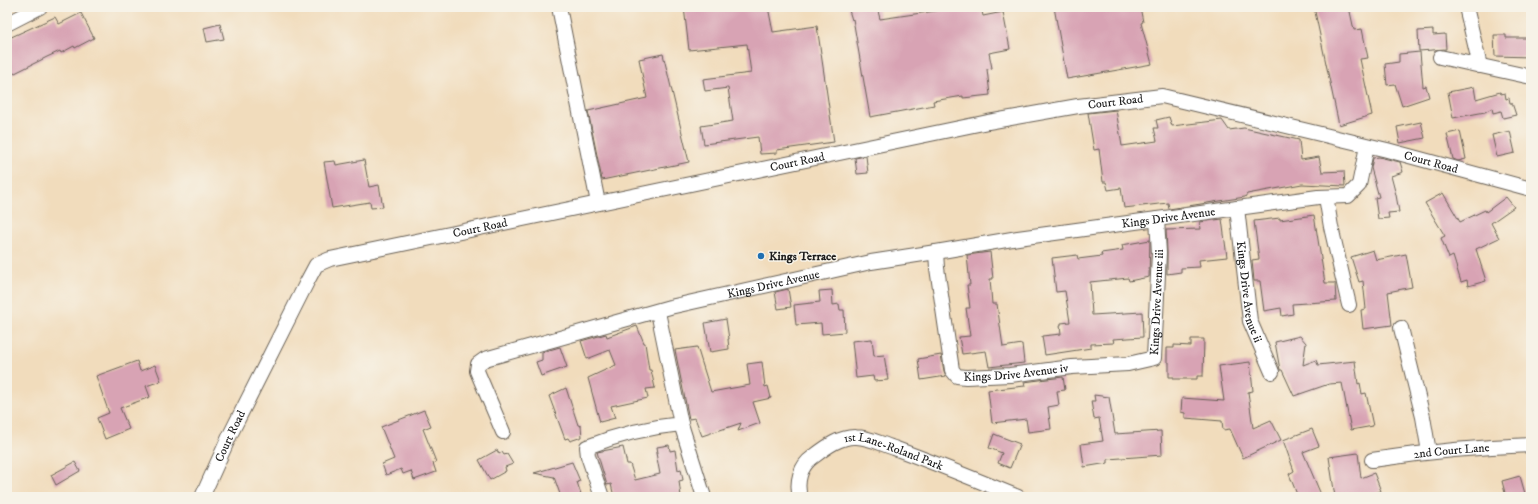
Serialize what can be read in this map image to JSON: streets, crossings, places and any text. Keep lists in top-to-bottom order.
{
  "streets": {
    "street": [
      "Court Road",
      "Kings Drive Avenue",
      "Kings Drive Avenue ii",
      "Kings Drive Avenue iii",
      "Kings Drive Avenue iv",
      "2nd Court Lane",
      "1st Lane-Roland Park"
    ]
  },
  "crossings": [
    ["Court Road", "Kings Drive Avenue"],
    ["Kings Drive Avenue", "Kings Drive Avenue ii"],
    ["Kings Drive Avenue", "Kings Drive Avenue iii"],
    ["Kings Drive Avenue", "Kings Drive Avenue iv"],
    ["Kings Drive Avenue iii", "Kings Drive Avenue iv"]
  ],
  "places": ["Kings Terrace"]
}
